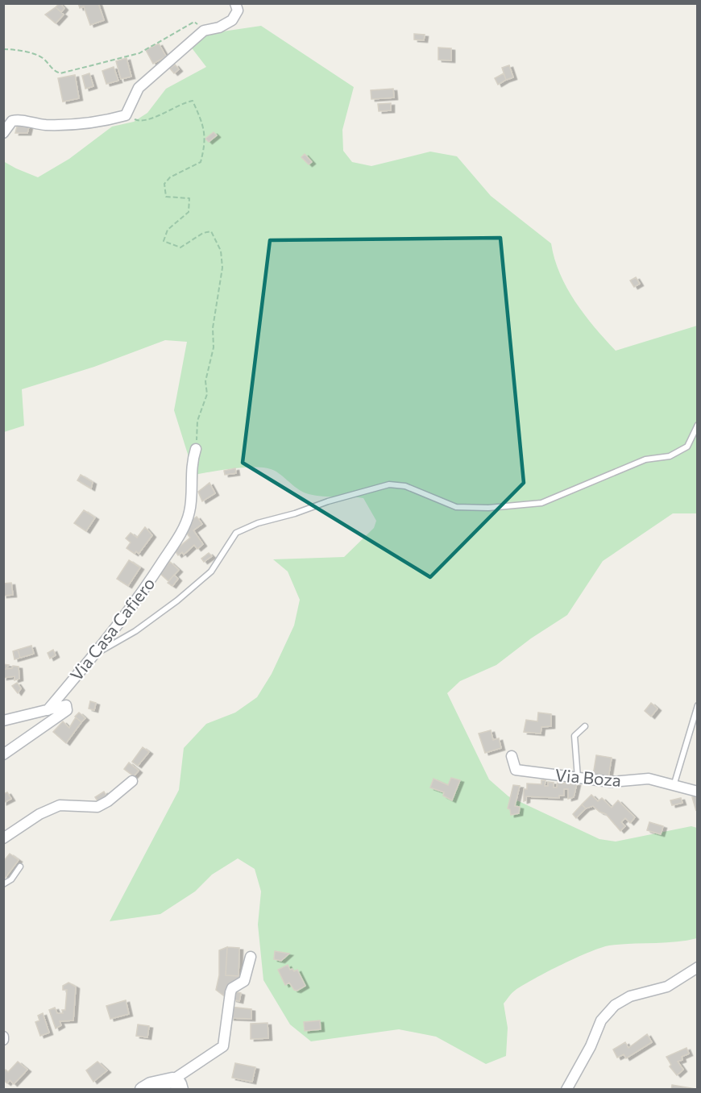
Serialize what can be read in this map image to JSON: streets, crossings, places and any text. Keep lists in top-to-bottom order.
{
  "streets": {
    "street": ["Via Casa Cafiero", "Via Boza"]
  }
}
